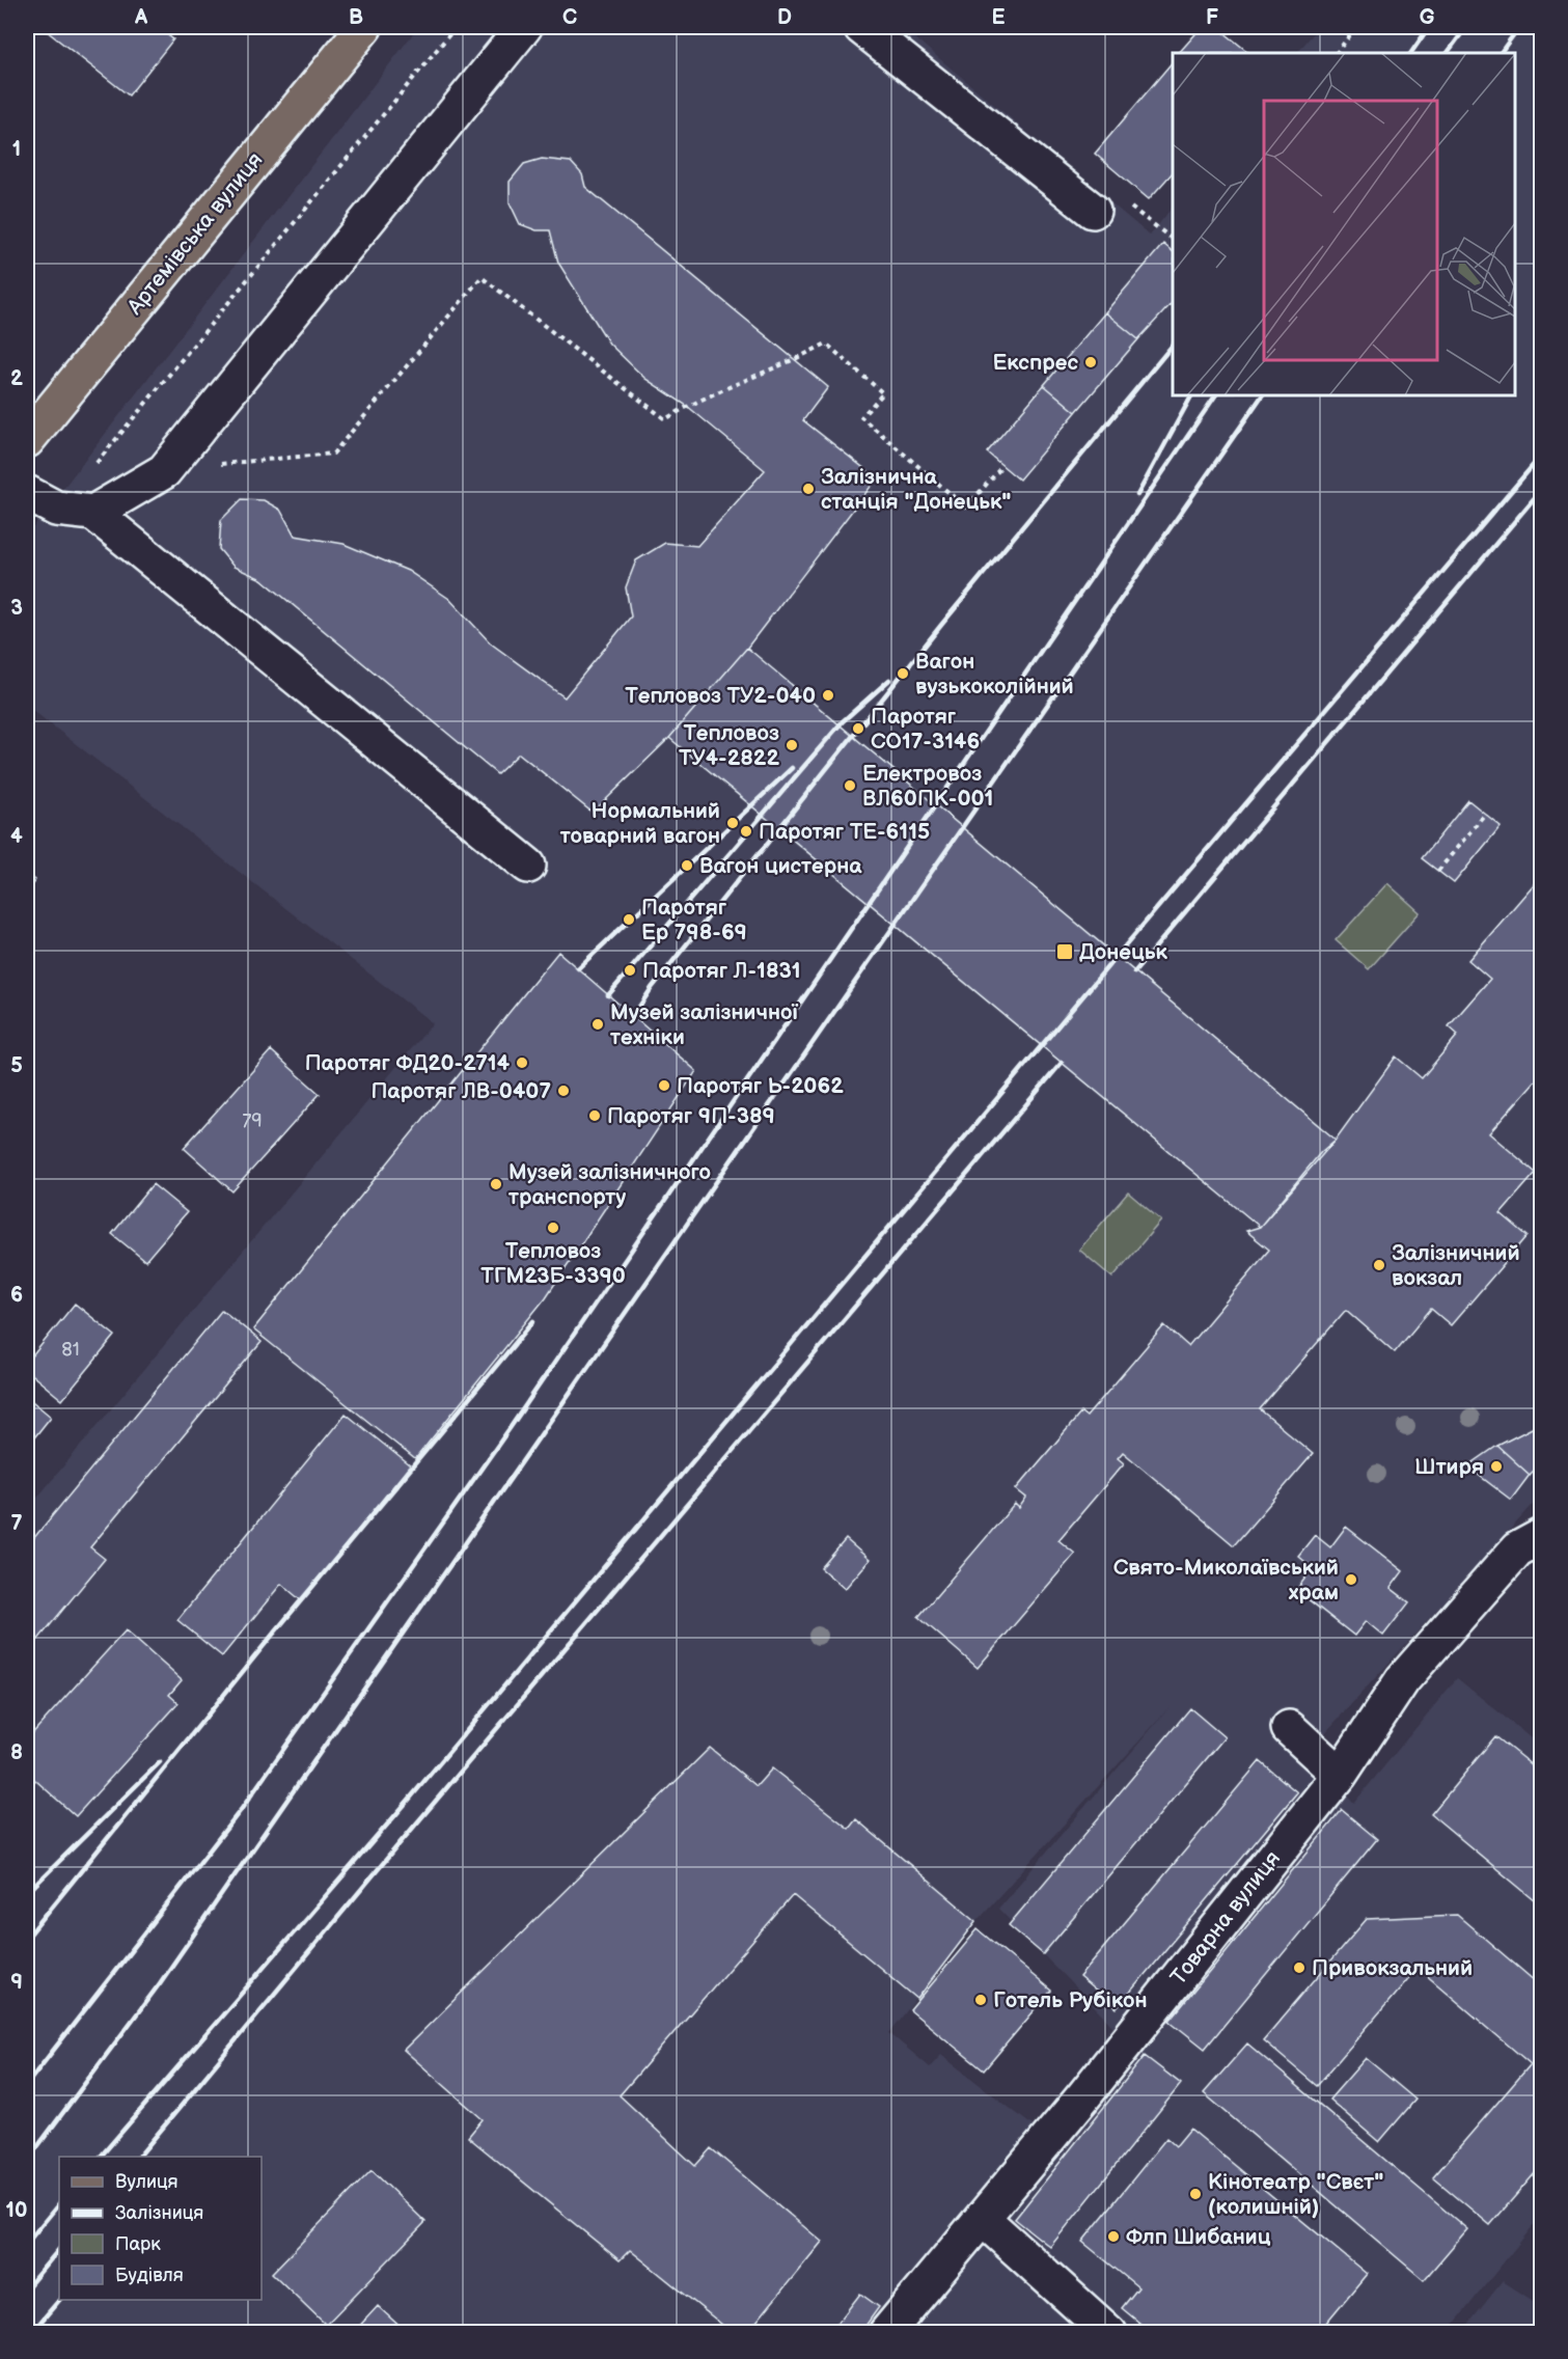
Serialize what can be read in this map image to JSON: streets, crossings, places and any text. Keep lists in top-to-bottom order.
{
  "streets": {
    "main road": ["Артемівська вулиця"],
    "street": ["Товарна вулиця"]
  },
  "places": {
    "other": [
      "Експрес",
      "Залізнична станція \"Донецьк\"",
      "Вагон вузькоколійний",
      "Тепловоз ТУ2-040",
      "Паротяг СО17-3146",
      "Тепловоз ТУ4-2822",
      "Електровоз ВЛ60ПК-001",
      "Нормальний товарний вагон",
      "Паротяг ТЕ-6115",
      "Вагон цистерна",
      "Паротяг Ер 798-69",
      "Паротяг Л-1831",
      "Музей залізничної техніки",
      "Паротяг ФД20-2714",
      "Паротяг Ь-2062",
      "Паротяг ЛВ-0407",
      "Паротяг 9П-389",
      "Музей залізничного транспорту",
      "Тепловоз ТГМ23Б-3390",
      "Залізничний вокзал",
      "Штиря",
      "Свято-Миколаївський храм",
      "Привокзальний",
      "Готель Рубікон",
      "Кінотеатр \"Свєт\" (колишній)",
      "Флп Шибаниц"
    ],
    "transit": ["Донецьк"]
  },
  "house_numbers": ["79", "81"],
  "legend": [
    "Вулиця",
    "Залізниця",
    "Парк",
    "Будівля"
  ],
  "grid": {
    "columns": [
      "A",
      "B",
      "C",
      "D",
      "E",
      "F",
      "G"
    ],
    "rows": [
      "1",
      "2",
      "3",
      "4",
      "5",
      "6",
      "7",
      "8",
      "9",
      "10"
    ]
  }
}
